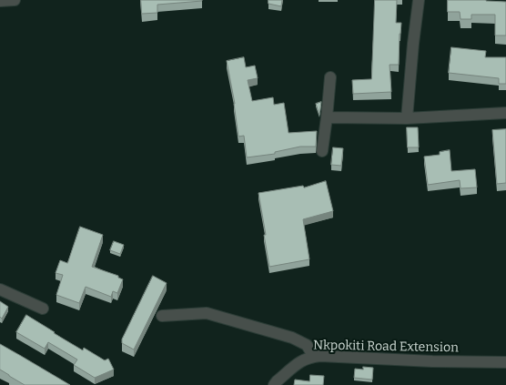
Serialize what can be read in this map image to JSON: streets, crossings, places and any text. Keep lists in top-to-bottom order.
{
  "streets": {
    "street": ["Nkpokiti Road Extension"]
  }
}
